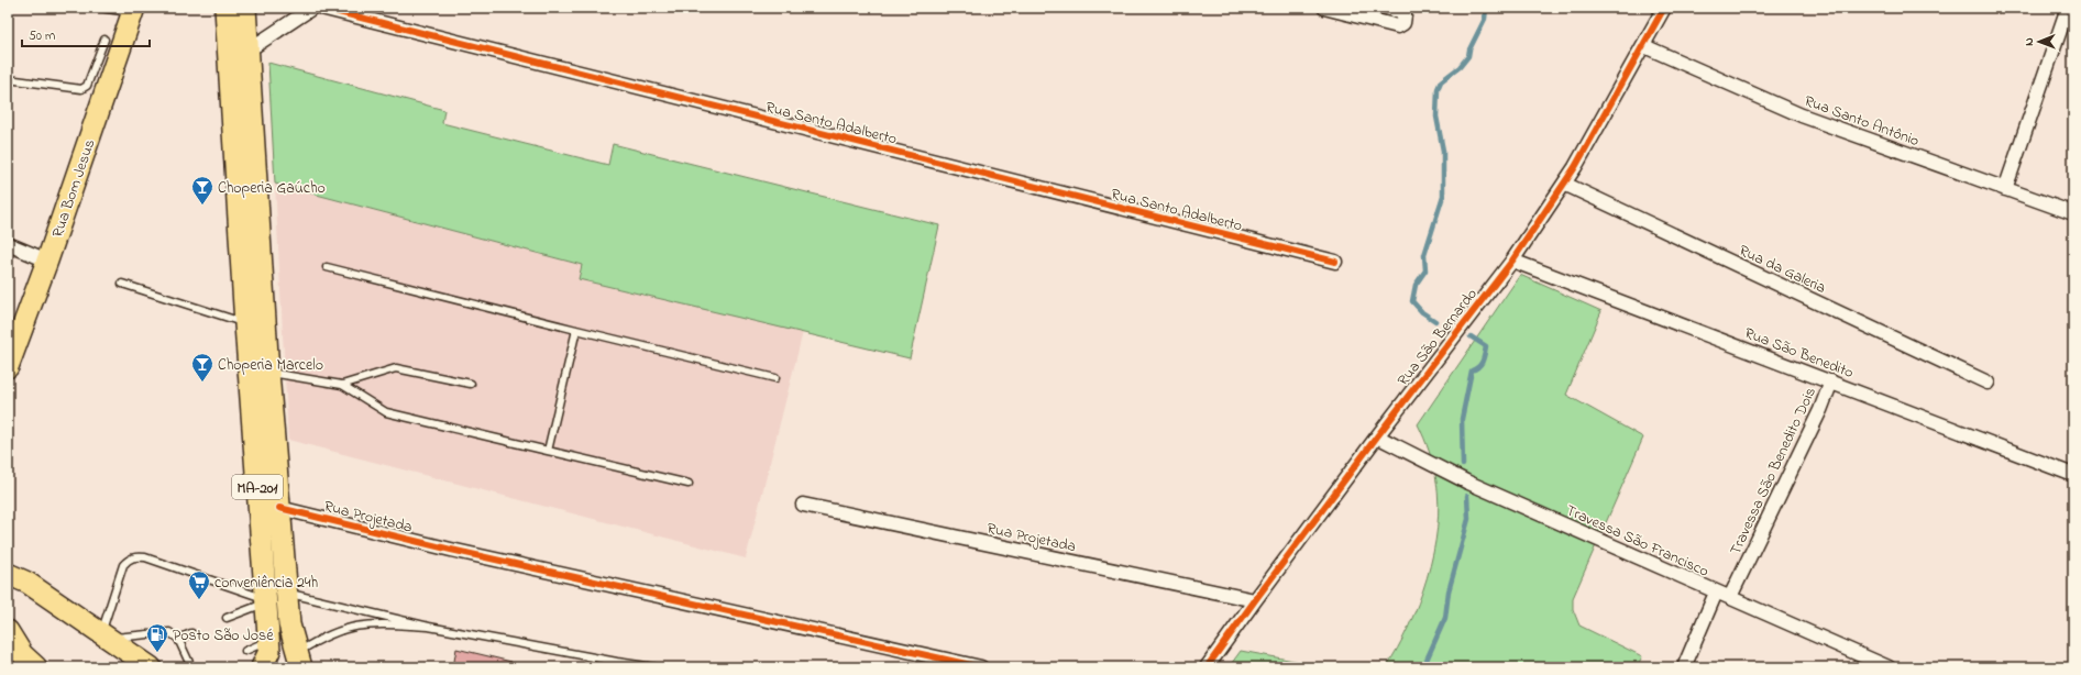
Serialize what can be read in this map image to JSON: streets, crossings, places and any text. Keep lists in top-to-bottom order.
{
  "streets": {
    "main road": ["Rua Bom Jesus", "MA-201"],
    "street": [
      "Rua Santo Antônio",
      "Rua Santo Adalberto",
      "Rua da Galeria",
      "Rua São Bernardo",
      "Rua São Benedito",
      "Travessa São Benedito Dois",
      "Rua Projetada",
      "Travessa São Francisco"
    ]
  },
  "crossings": [
    ["Rua Santo Antônio", "Rua São Bernardo"],
    ["Rua da Galeria", "Rua São Bernardo"],
    ["Rua São Bernardo", "Rua São Benedito"],
    ["Rua São Bernardo", "Rua Projetada"],
    ["Rua São Bernardo", "Travessa São Francisco"],
    ["Rua São Benedito", "Travessa São Benedito Dois"],
    ["Travessa São Benedito Dois", "Travessa São Francisco"],
    ["MA-201", "Rua Projetada"]
  ],
  "places": {
    "bar": ["Choperia Gaúcho", "Choperia Marcelo"],
    "supermarket": ["conveniência 24h"],
    "fuel station": ["Posto São José"]
  },
  "scale_bar": "50 m",
  "north": "left"
}
